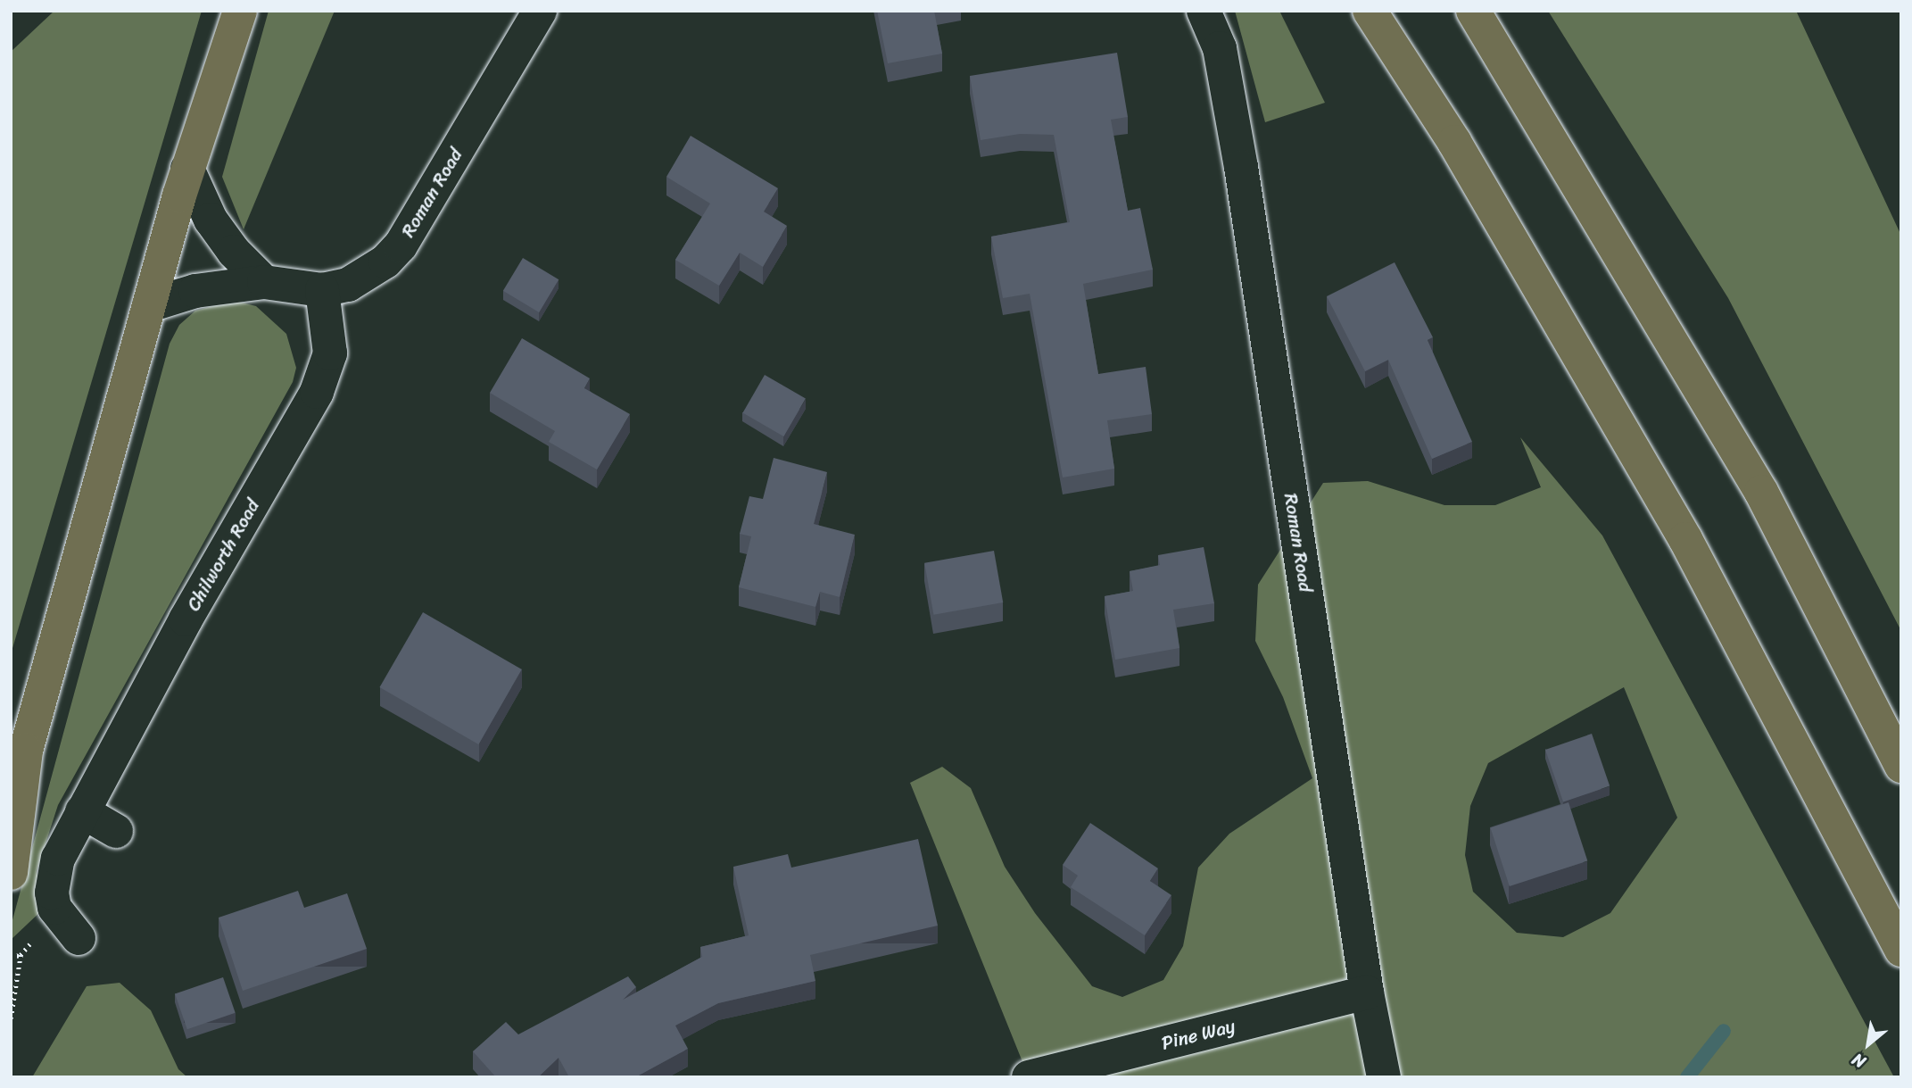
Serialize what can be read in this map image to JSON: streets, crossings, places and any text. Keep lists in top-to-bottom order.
{
  "streets": {
    "street": ["Roman Road", "Chilworth Road", "Pine Way"]
  },
  "crossings": [
    ["Roman Road", "Chilworth Road"],
    ["Roman Road", "Pine Way"]
  ],
  "north": "bottom left"
}
